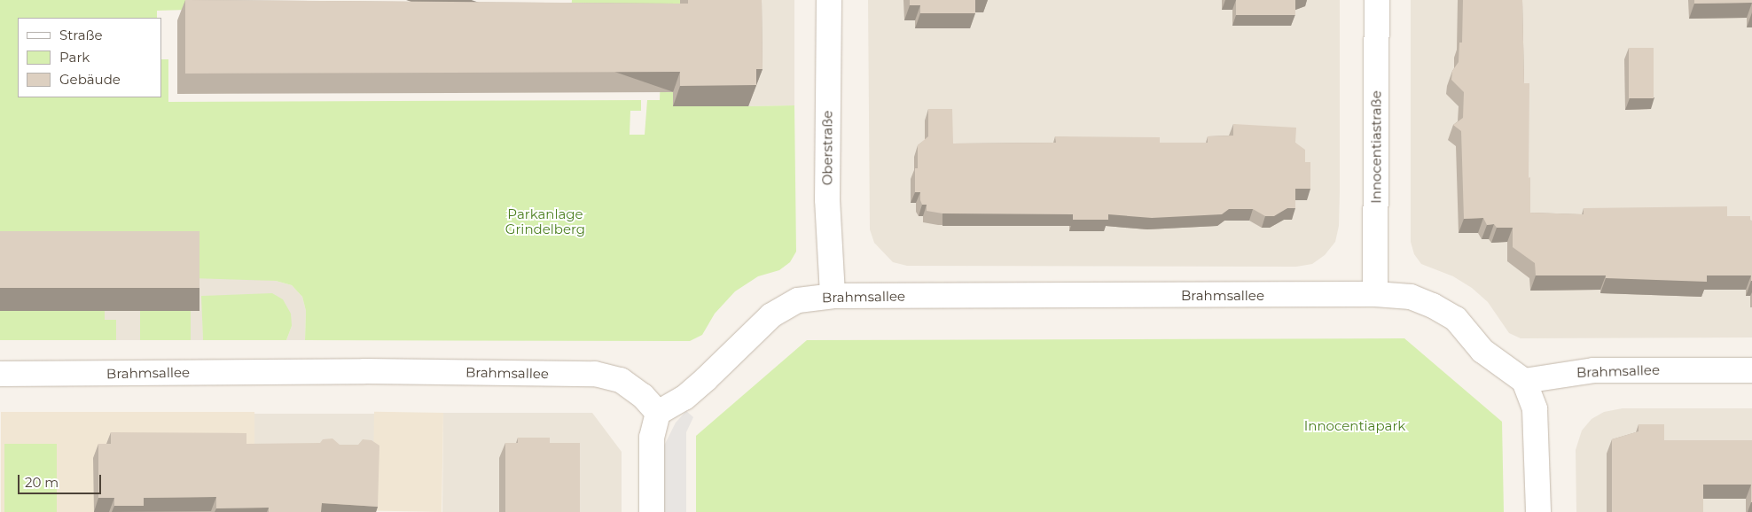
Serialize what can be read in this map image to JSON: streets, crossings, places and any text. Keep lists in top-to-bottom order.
{
  "streets": {
    "street": ["Innocentiastraße", "Oberstraße", "Brahmsallee"]
  },
  "crossings": [
    ["Innocentiastraße", "Brahmsallee"],
    ["Oberstraße", "Brahmsallee"]
  ],
  "parks": ["Parkanlage Grindelberg", "Innocentiapark"],
  "legend": ["Straße", "Park", "Gebäude"],
  "scale_bar": "20 m"
}
